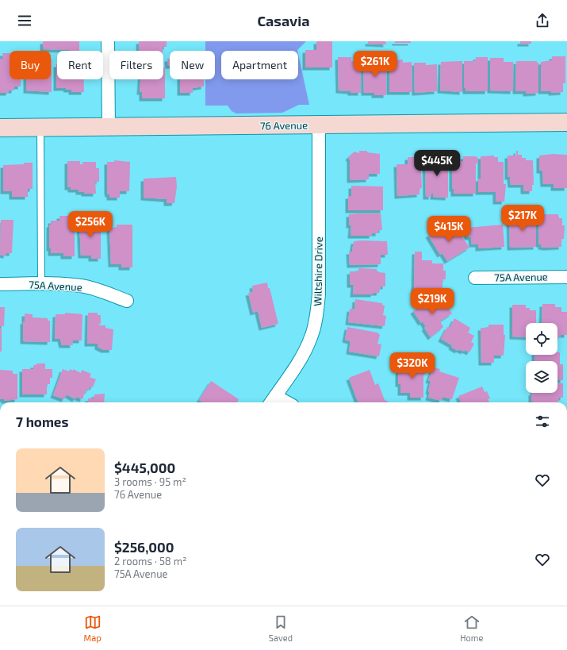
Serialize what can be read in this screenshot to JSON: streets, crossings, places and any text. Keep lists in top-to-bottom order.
{
  "streets": {
    "street": ["76 Avenue", "Wiltshire Drive", "75A Avenue"]
  },
  "crossings": [
    ["76 Avenue", "Wiltshire Drive"]
  ],
  "page": {
    "header": "Casavia",
    "price": [
      "$261K",
      "$445K",
      "$217K",
      "$256K",
      "$415K",
      "$219K",
      "$320K"
    ],
    "chip": [
      "Buy",
      "Rent",
      "Filters",
      "New",
      "Apartment"
    ],
    "heading": "7 homes",
    "list": [
      {
        "name": "$445,000",
        "note": "3 rooms · 95 m² · 76 Avenue"
      },
      {
        "name": "$256,000",
        "note": "2 rooms · 58 m² · 75A Avenue"
      }
    ],
    "tabs": ["Map", "Saved", "Home"]
  }
}
